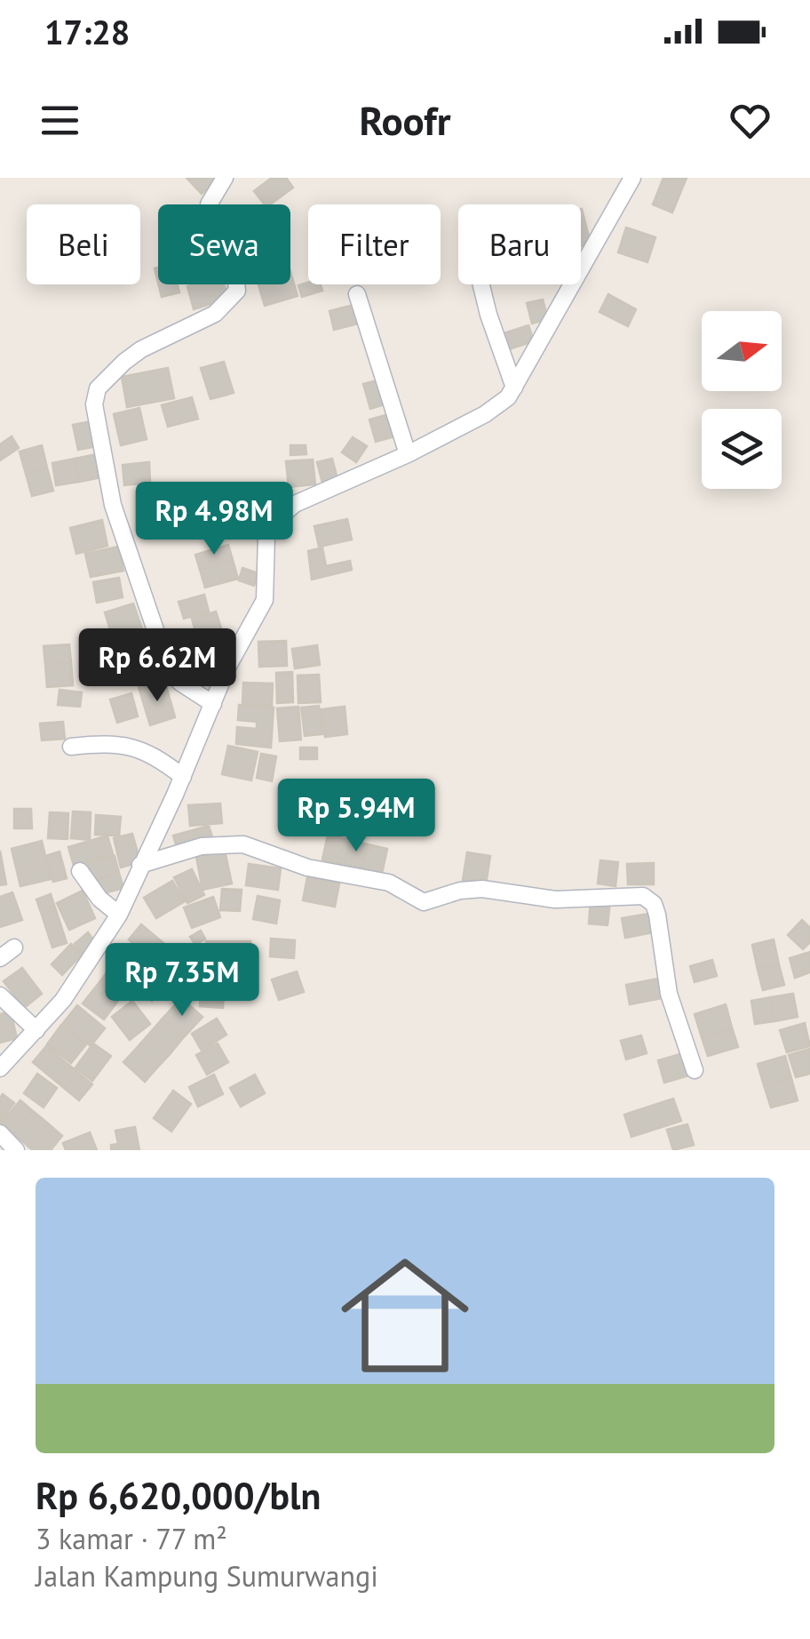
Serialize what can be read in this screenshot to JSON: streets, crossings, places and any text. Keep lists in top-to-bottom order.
{
  "north": "right",
  "page": {
    "status": "17:28",
    "header": "Roofr",
    "chip": [
      "Beli",
      "Sewa",
      "Filter",
      "Baru"
    ],
    "price": [
      "Rp 4.98M",
      "Rp 6.62M",
      "Rp 5.94M",
      "Rp 7.35M"
    ],
    "list": [
      {
        "name": "Rp 6,620,000/bln",
        "note": "3 kamar · 77 m² · Jalan Kampung Sumurwangi"
      }
    ]
  }
}
